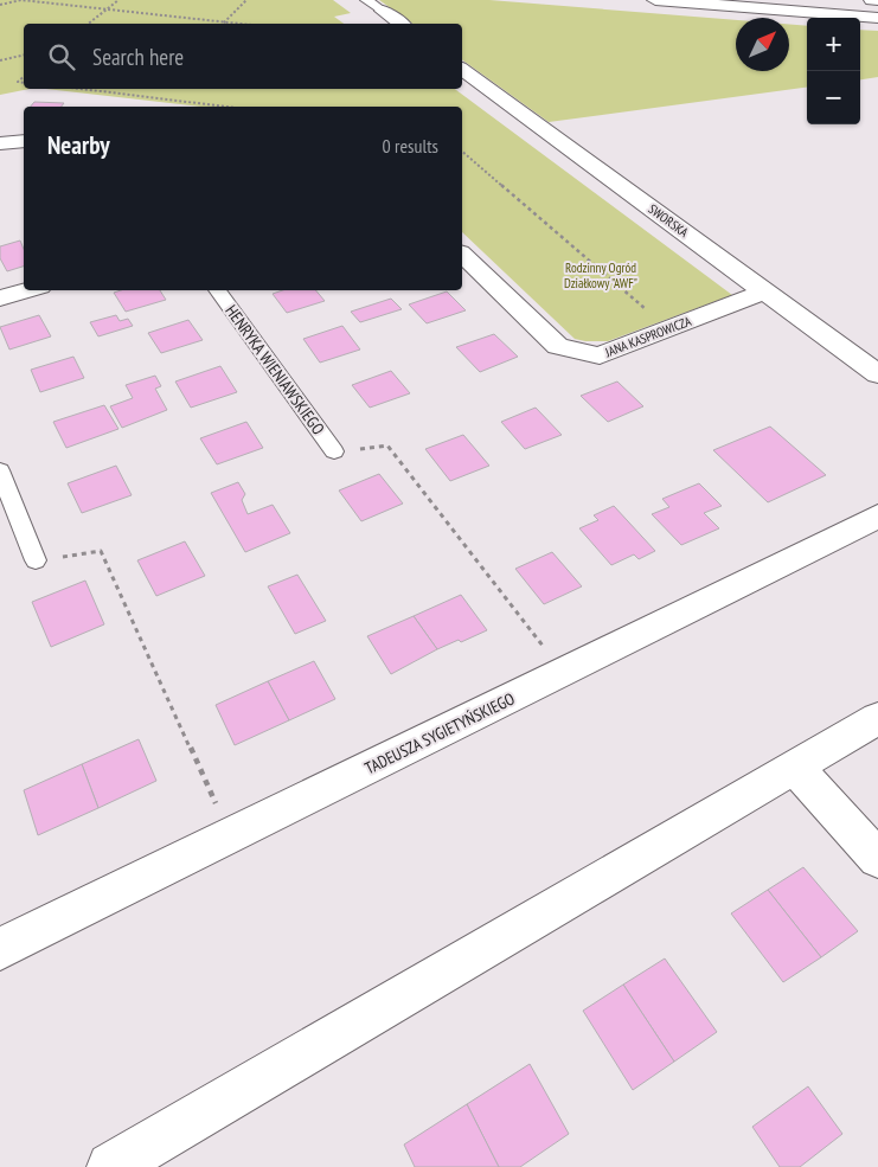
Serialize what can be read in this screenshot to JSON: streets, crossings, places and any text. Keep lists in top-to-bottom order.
{
  "streets": {
    "street": ["SWORSKA", "JANA KASPROWICZA", "TADEUSZA SYGIETYŃSKIEGO"],
    "lane": ["HENRYKA WIENIAWSKIEGO"]
  },
  "crossings": [
    ["SWORSKA", "JANA KASPROWICZA"]
  ],
  "parks": ["Rodzinny Ogród Działkowy \"AWF\""],
  "north": "top right",
  "page": {
    "map_buttons": ["+", "−"],
    "search": "Search here",
    "heading": ["Nearby", "0 results"]
  }
}
